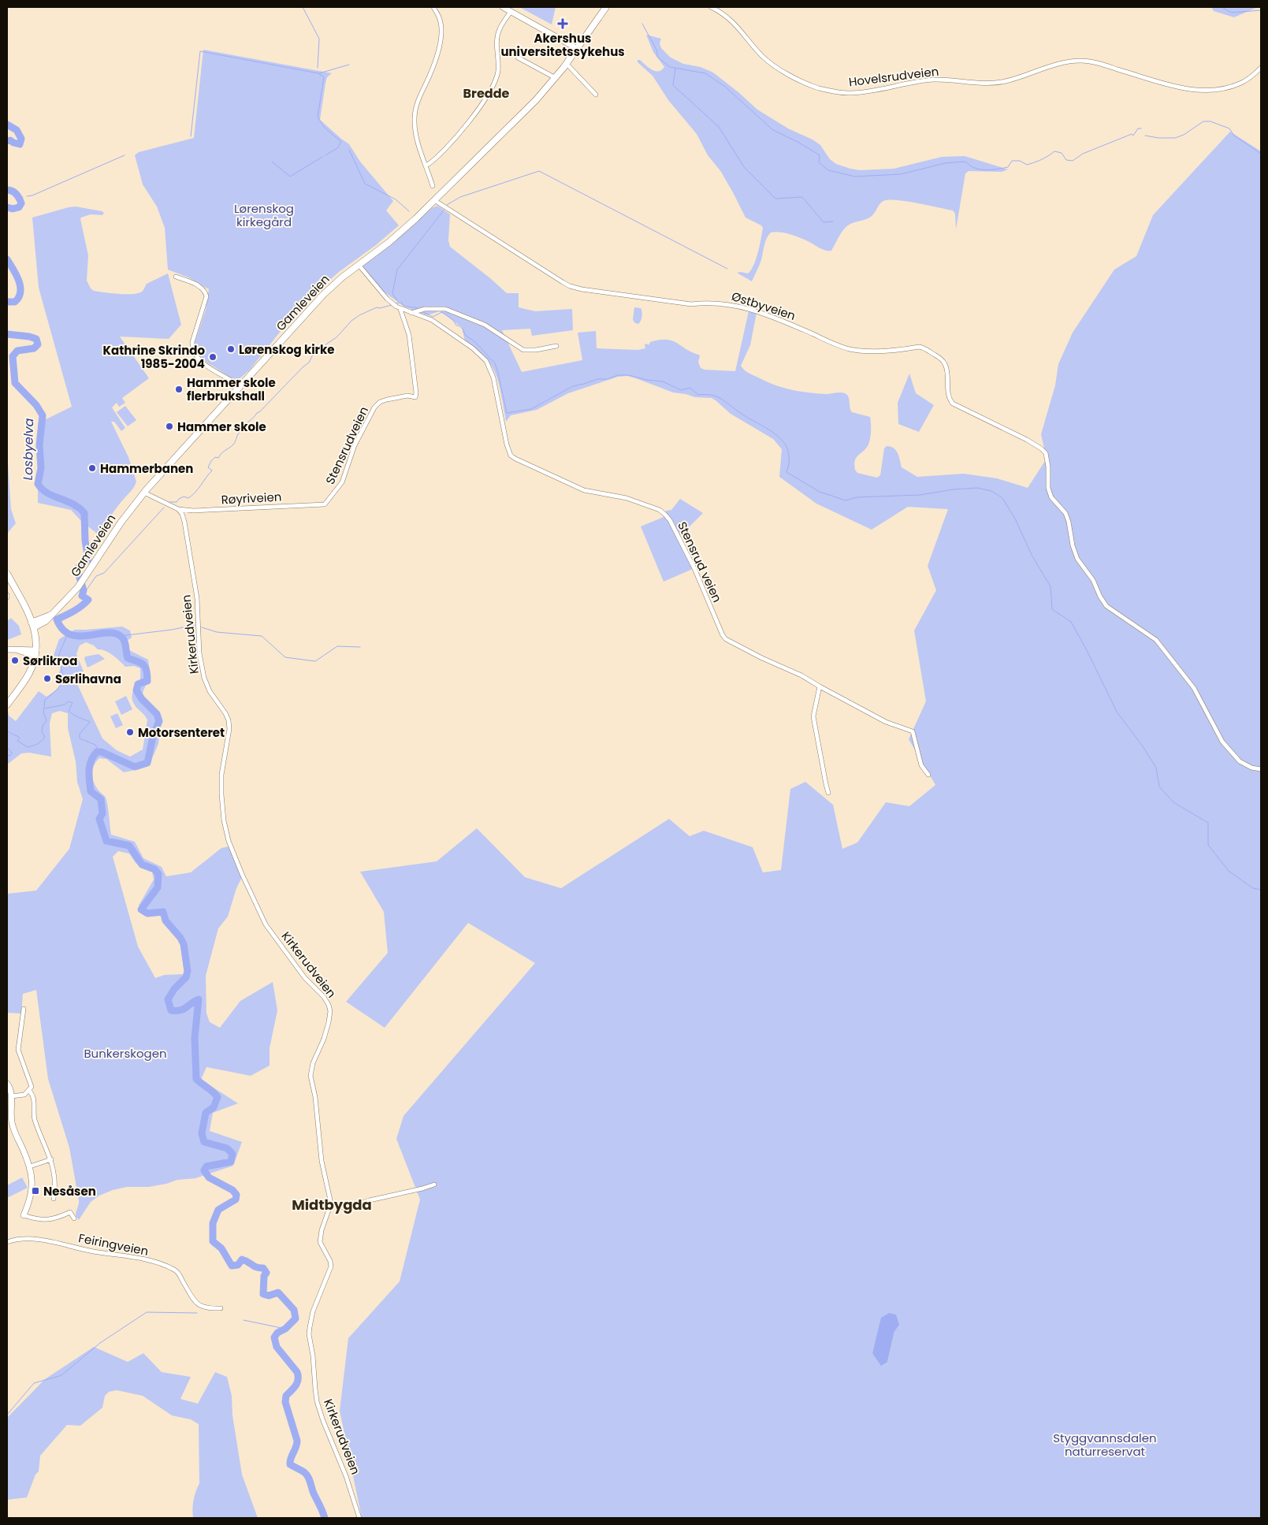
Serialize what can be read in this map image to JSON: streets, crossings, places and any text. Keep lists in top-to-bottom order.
{
  "streets": {
    "main road": ["Gamleveien"],
    "street": [
      "Hovelsrudveien",
      "Østbyveien",
      "Stensrudveien",
      "Røyriveien",
      "Stensrud veien",
      "Kirkerudveien",
      "Feiringveien"
    ]
  },
  "crossings": [
    ["Gamleveien", "Østbyveien"],
    ["Gamleveien", "Stensrud veien"],
    ["Stensrudveien", "Røyriveien"],
    ["Stensrudveien", "Stensrud veien"],
    ["Røyriveien", "Kirkerudveien"]
  ],
  "districts": ["Bredde", "Midtbygda"],
  "water": ["Losbyelva"],
  "parks": ["Lørenskog kirkegård", "Bunkerskogen", "Styggvannsdalen naturreservat"],
  "places": {
    "health": ["Akershus universitetssykehus"],
    "other": [
      "Lørenskog kirke",
      "Kathrine Skrindo 1985-2004",
      "Hammer skole flerbrukshall",
      "Hammer skole",
      "Hammerbanen",
      "Sørlikroa",
      "Sørlihavna",
      "Motorsenteret"
    ],
    "transit": ["Nesåsen"]
  }
}
